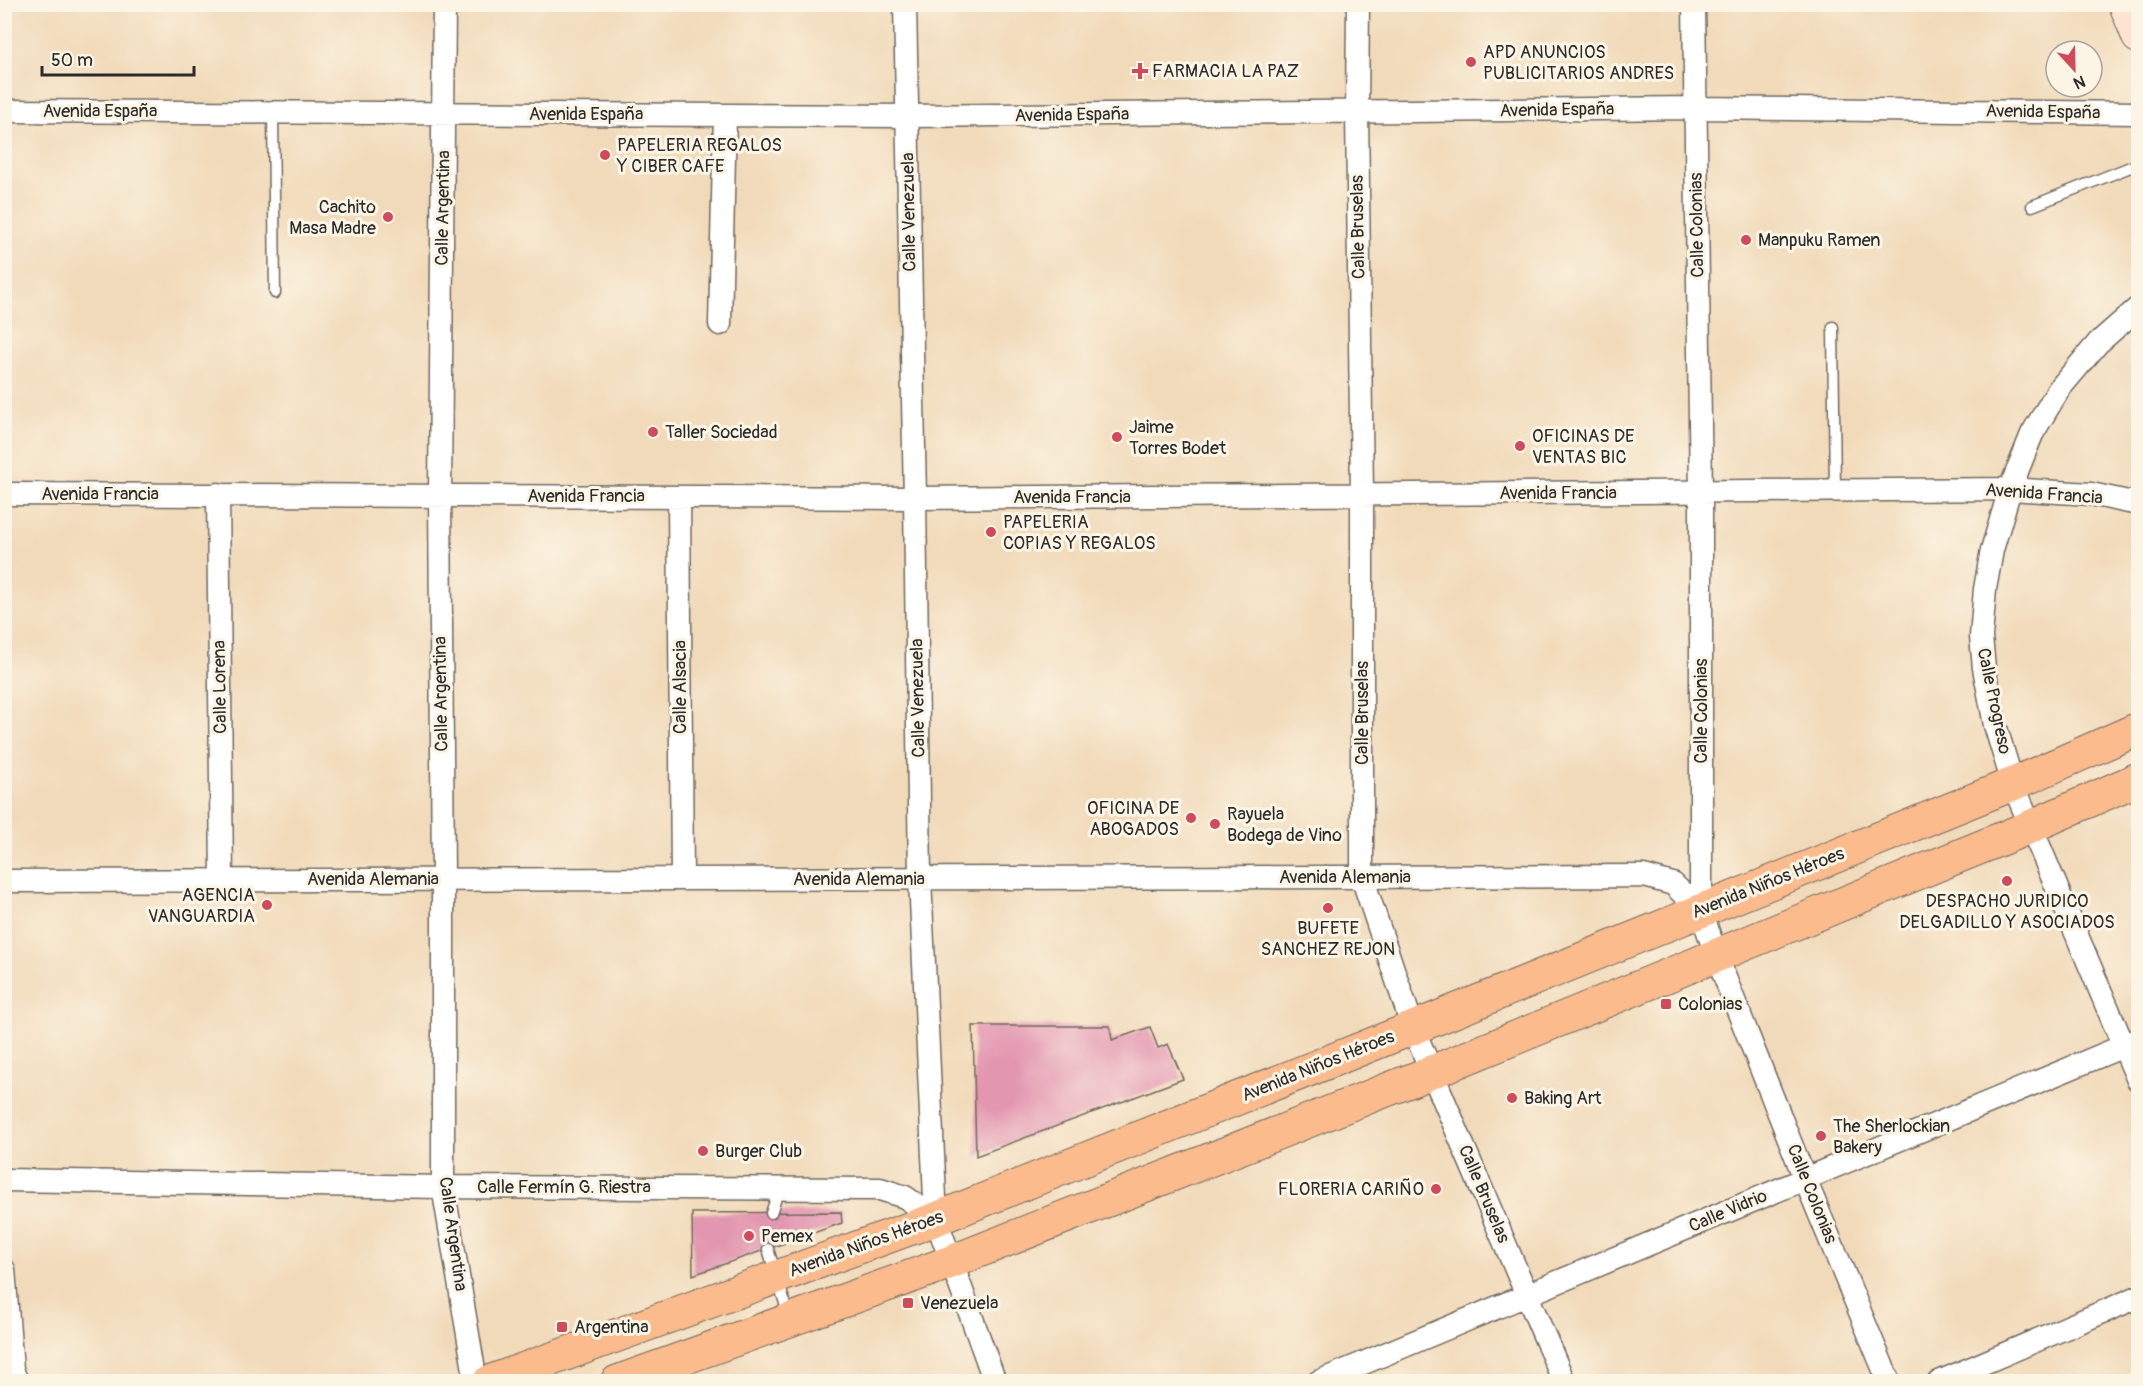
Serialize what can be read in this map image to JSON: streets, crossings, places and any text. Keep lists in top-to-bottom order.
{
  "streets": {
    "main road": ["Avenida Niños Héroes"],
    "street": [
      "Avenida España",
      "Calle Argentina",
      "Calle Venezuela",
      "Calle Colonias",
      "Calle Bruselas",
      "Avenida Francia",
      "Calle Lorena",
      "Calle Alsacia",
      "Calle Progreso",
      "Avenida Alemania",
      "Calle Fermín G. Riestra",
      "Calle Vidrio"
    ]
  },
  "crossings": [
    ["Avenida España", "Calle Argentina"],
    ["Avenida España", "Calle Venezuela"],
    ["Avenida España", "Calle Colonias"],
    ["Avenida España", "Calle Bruselas"],
    ["Calle Argentina", "Avenida Francia"],
    ["Calle Argentina", "Avenida Alemania"],
    ["Calle Argentina", "Calle Fermín G. Riestra"],
    ["Calle Venezuela", "Avenida Francia"],
    ["Calle Venezuela", "Avenida Alemania"],
    ["Calle Venezuela", "Avenida Niños Héroes"],
    ["Calle Venezuela", "Calle Fermín G. Riestra"],
    ["Calle Colonias", "Avenida Francia"],
    ["Calle Colonias", "Avenida Alemania"],
    ["Calle Colonias", "Avenida Niños Héroes"],
    ["Calle Colonias", "Calle Vidrio"],
    ["Calle Bruselas", "Avenida Francia"],
    ["Calle Bruselas", "Avenida Alemania"],
    ["Calle Bruselas", "Avenida Niños Héroes"],
    ["Calle Bruselas", "Calle Vidrio"],
    ["Avenida Francia", "Calle Lorena"],
    ["Avenida Francia", "Calle Alsacia"],
    ["Avenida Francia", "Calle Progreso"],
    ["Calle Lorena", "Avenida Alemania"],
    ["Calle Alsacia", "Avenida Alemania"],
    ["Calle Progreso", "Avenida Niños Héroes"],
    ["Calle Progreso", "Calle Vidrio"],
    ["Avenida Alemania", "Avenida Niños Héroes"],
    ["Avenida Niños Héroes", "Calle Fermín G. Riestra"]
  ],
  "places": {
    "other": [
      "APD ANUNCIOS PUBLICITARIOS ANDRES",
      "PAPELERIA REGALOS Y CIBER CAFE",
      "Cachito Masa Madre",
      "Manpuku Ramen",
      "Taller Sociedad",
      "Jaime Torres Bodet",
      "OFICINAS DE VENTAS BIC",
      "PAPELERIA COPIAS Y REGALOS",
      "OFICINA DE ABOGADOS",
      "Rayuela Bodega de Vino",
      "DESPACHO JURIDICO DELGADILLO Y ASOCIADOS",
      "AGENCIA VANGUARDIA",
      "BUFETE SANCHEZ REJON",
      "Baking Art",
      "The Sherlockian Bakery",
      "Burger Club",
      "FLORERIA CARIÑO",
      "Pemex"
    ],
    "health": ["FARMACIA LA PAZ"],
    "transit": ["Colonias", "Venezuela", "Argentina"]
  },
  "scale_bar": "50 m",
  "north": "bottom"
}
